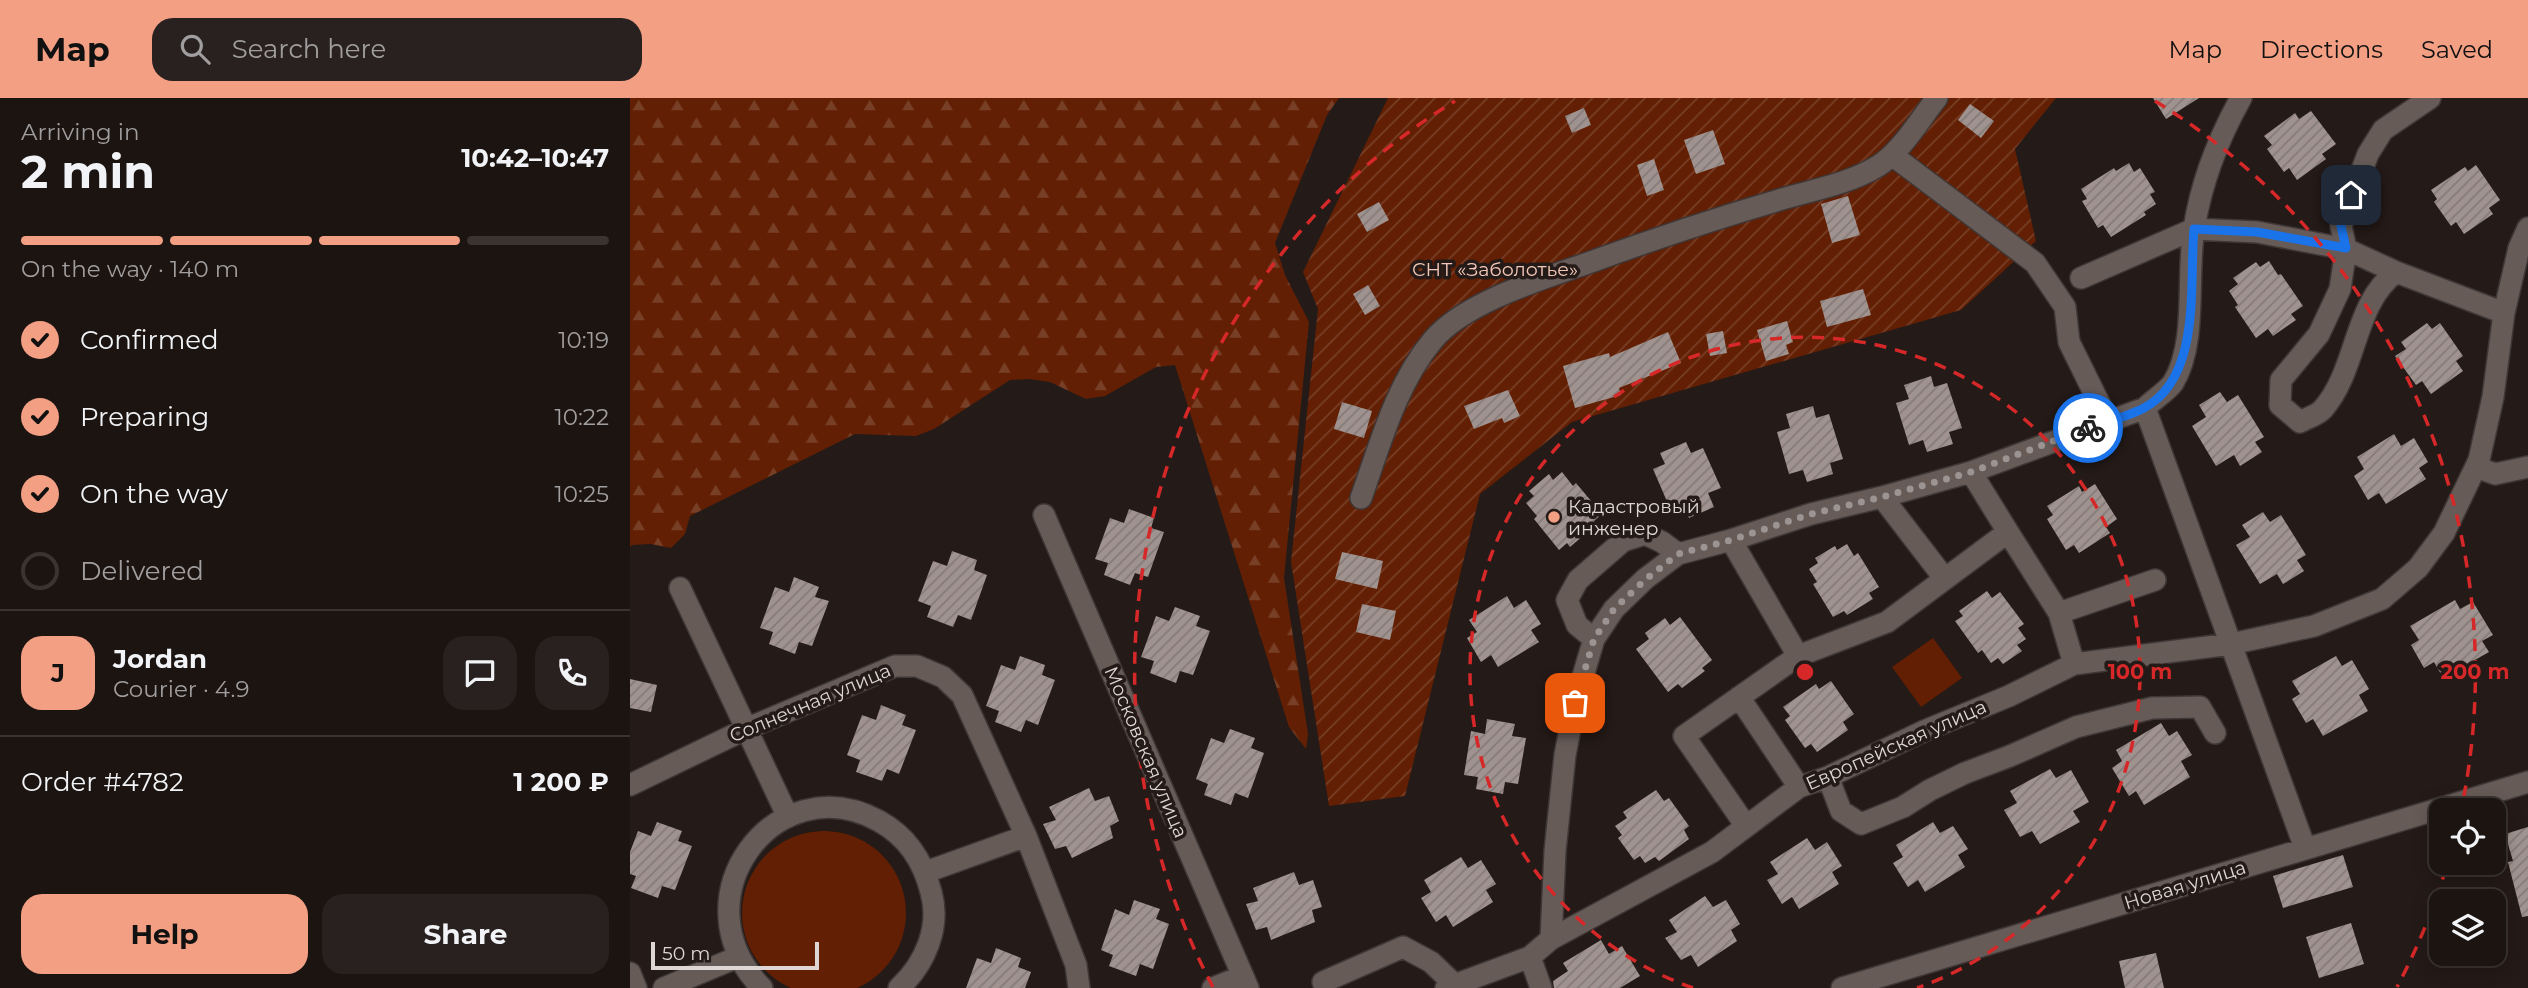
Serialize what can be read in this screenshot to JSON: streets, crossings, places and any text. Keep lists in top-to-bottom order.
{
  "streets": {
    "street": [
      "Солнечная улица",
      "Европейская улица",
      "Московская улица",
      "Новая улица"
    ]
  },
  "parks": ["СНТ «Заболотье»"],
  "places": ["Кадастровый инженер"],
  "scale_bar": "50 m",
  "page": {
    "header": "Map",
    "search": "Search here",
    "nav": ["Map", "Directions", "Saved"],
    "heading": ["2 min", "Arriving in", "10:42–10:47"],
    "panel": [
      "Jordan",
      "Courier · 4.9",
      "Order #4782",
      "1 200 ₽"
    ],
    "bar": "On the way · 140 m",
    "list": [
      ["Confirmed", "10:19"],
      ["Preparing", "10:22"],
      ["On the way", "10:25"],
      "Delivered"
    ],
    "round": "J",
    "buttons": ["Help", "Share"],
    "scale": "50 m"
  },
  "rings": ["100 m", "200 m"]
}
